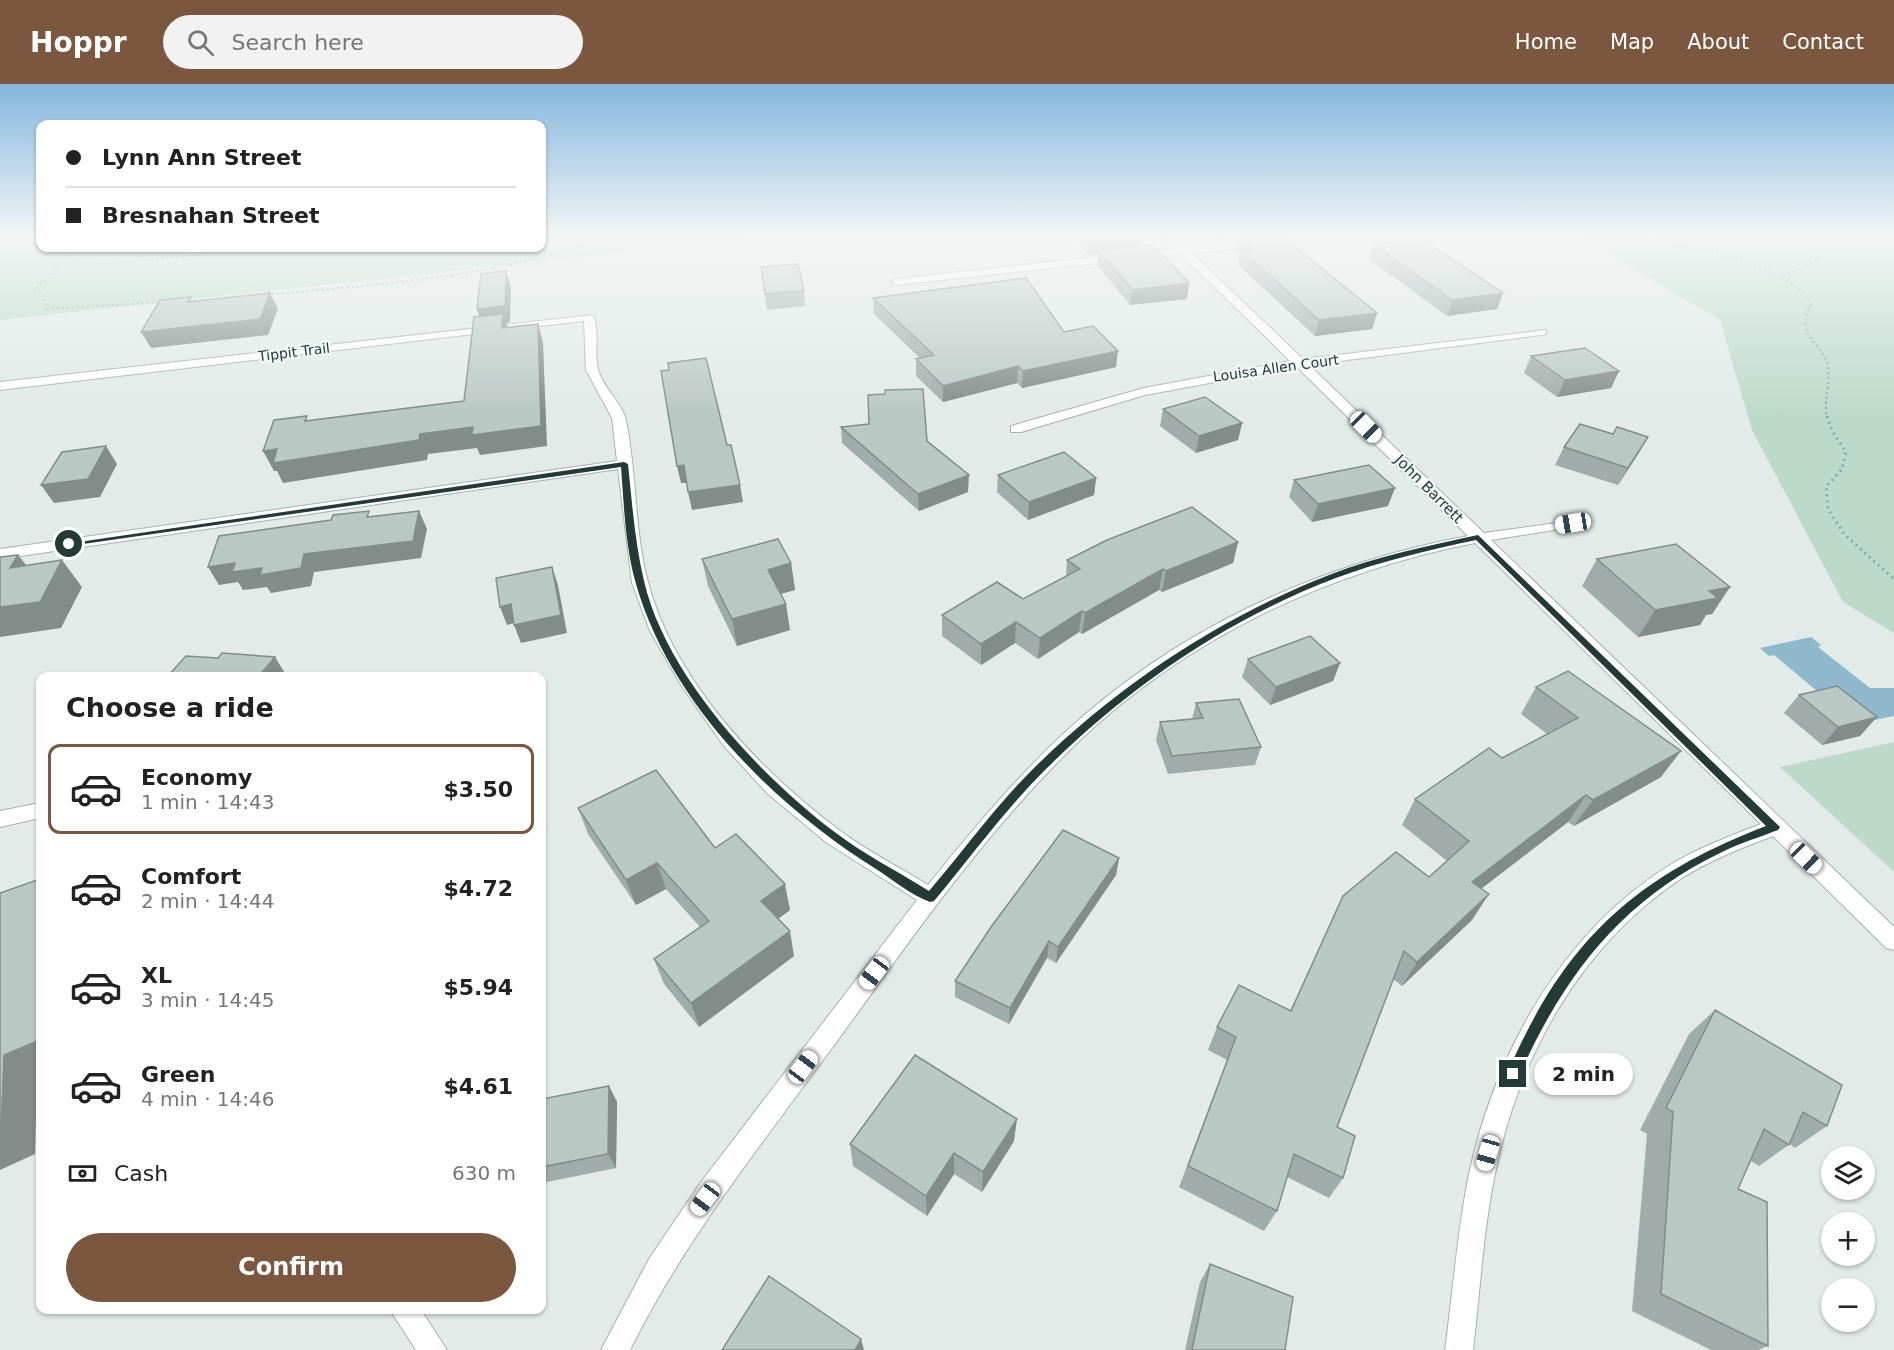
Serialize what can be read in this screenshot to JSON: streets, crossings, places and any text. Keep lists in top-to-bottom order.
{
  "streets": {
    "street": ["Tippit Trail", "Louisa Allen Court", "John Barrett"]
  },
  "crossings": [
    ["Louisa Allen Court", "John Barrett"]
  ],
  "page": {
    "header": "Hoppr",
    "search": "Search here",
    "nav": [
      "Home",
      "Map",
      "About",
      "Contact"
    ],
    "banner": ["Lynn Ann Street", "Bresnahan Street"],
    "heading": "Choose a ride",
    "list": [
      {
        "name": "Economy",
        "note": "1 min · 14:43",
        "value": "$3.50"
      },
      {
        "name": "Comfort",
        "note": "2 min · 14:44",
        "value": "$4.72"
      },
      {
        "name": "XL",
        "note": "3 min · 14:45",
        "value": "$5.94"
      },
      {
        "name": "Green",
        "note": "4 min · 14:46",
        "value": "$4.61"
      }
    ],
    "bubble": "2 min",
    "pay": ["Cash", "630 m"],
    "map_buttons": ["+", "−"],
    "buttons": "Confirm"
  }
}
